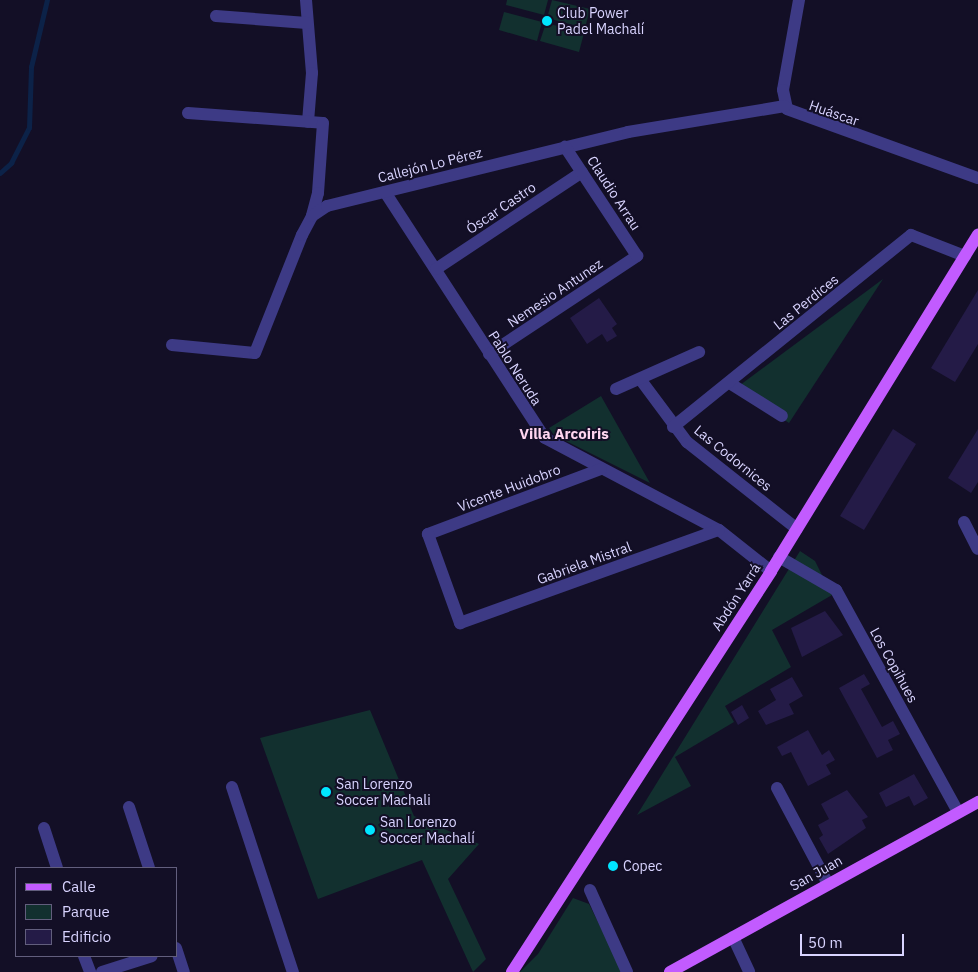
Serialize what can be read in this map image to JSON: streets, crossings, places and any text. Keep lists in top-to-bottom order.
{
  "streets": {
    "main road": ["Abdón Yarrá", "San Juan"],
    "street": [
      "Huáscar",
      "Callejón Lo Pérez",
      "Claudio Arrau",
      "Óscar Castro",
      "Nemesio Antunez",
      "Las Perdices",
      "Pablo Neruda",
      "Las Codornices",
      "Vicente Huidobro",
      "Gabriela Mistral",
      "Los Copihues"
    ]
  },
  "crossings": [
    ["Huáscar", "Callejón Lo Pérez"],
    ["Callejón Lo Pérez", "Claudio Arrau"],
    ["Callejón Lo Pérez", "Pablo Neruda"],
    ["Claudio Arrau", "Óscar Castro"],
    ["Claudio Arrau", "Nemesio Antunez"],
    ["Óscar Castro", "Pablo Neruda"],
    ["Nemesio Antunez", "Pablo Neruda"],
    ["Las Perdices", "Las Codornices"],
    ["Las Perdices", "Abdón Yarrá"],
    ["Pablo Neruda", "Vicente Huidobro"],
    ["Pablo Neruda", "Gabriela Mistral"],
    ["Pablo Neruda", "Abdón Yarrá"],
    ["Las Codornices", "Abdón Yarrá"],
    ["Vicente Huidobro", "Gabriela Mistral"],
    ["Abdón Yarrá", "Los Copihues"],
    ["Los Copihues", "San Juan"]
  ],
  "districts": ["Villa Arcoiris"],
  "places": [
    "Club Power Padel Machalí",
    "San Lorenzo Soccer Machali",
    "San Lorenzo Soccer Machalí",
    "Copec"
  ],
  "legend": ["Calle", "Parque", "Edificio"],
  "scale_bar": "50 m"
}
